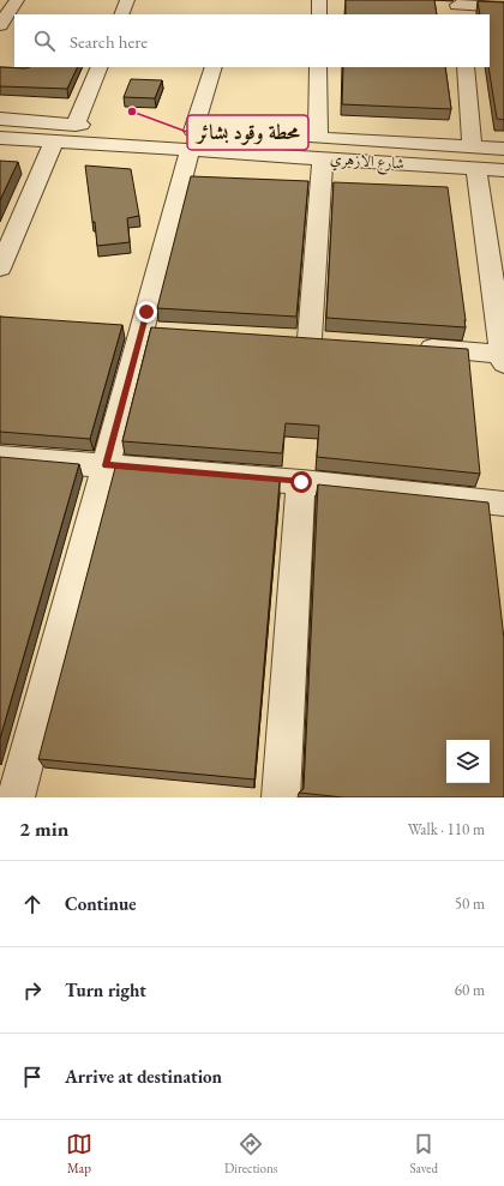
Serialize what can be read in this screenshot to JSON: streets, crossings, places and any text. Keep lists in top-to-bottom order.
{
  "streets": {
    "street": ["شارع الازهري"]
  },
  "places": ["محطة وقود بشائر"],
  "page": {
    "search": "Search here",
    "heading": ["2 min", "Walk · 110 m"],
    "list": [
      ["Continue", "50 m"],
      ["Turn right", "60 m"],
      "Arrive at destination"
    ],
    "nav": ["Map", "Directions", "Saved"]
  }
}
